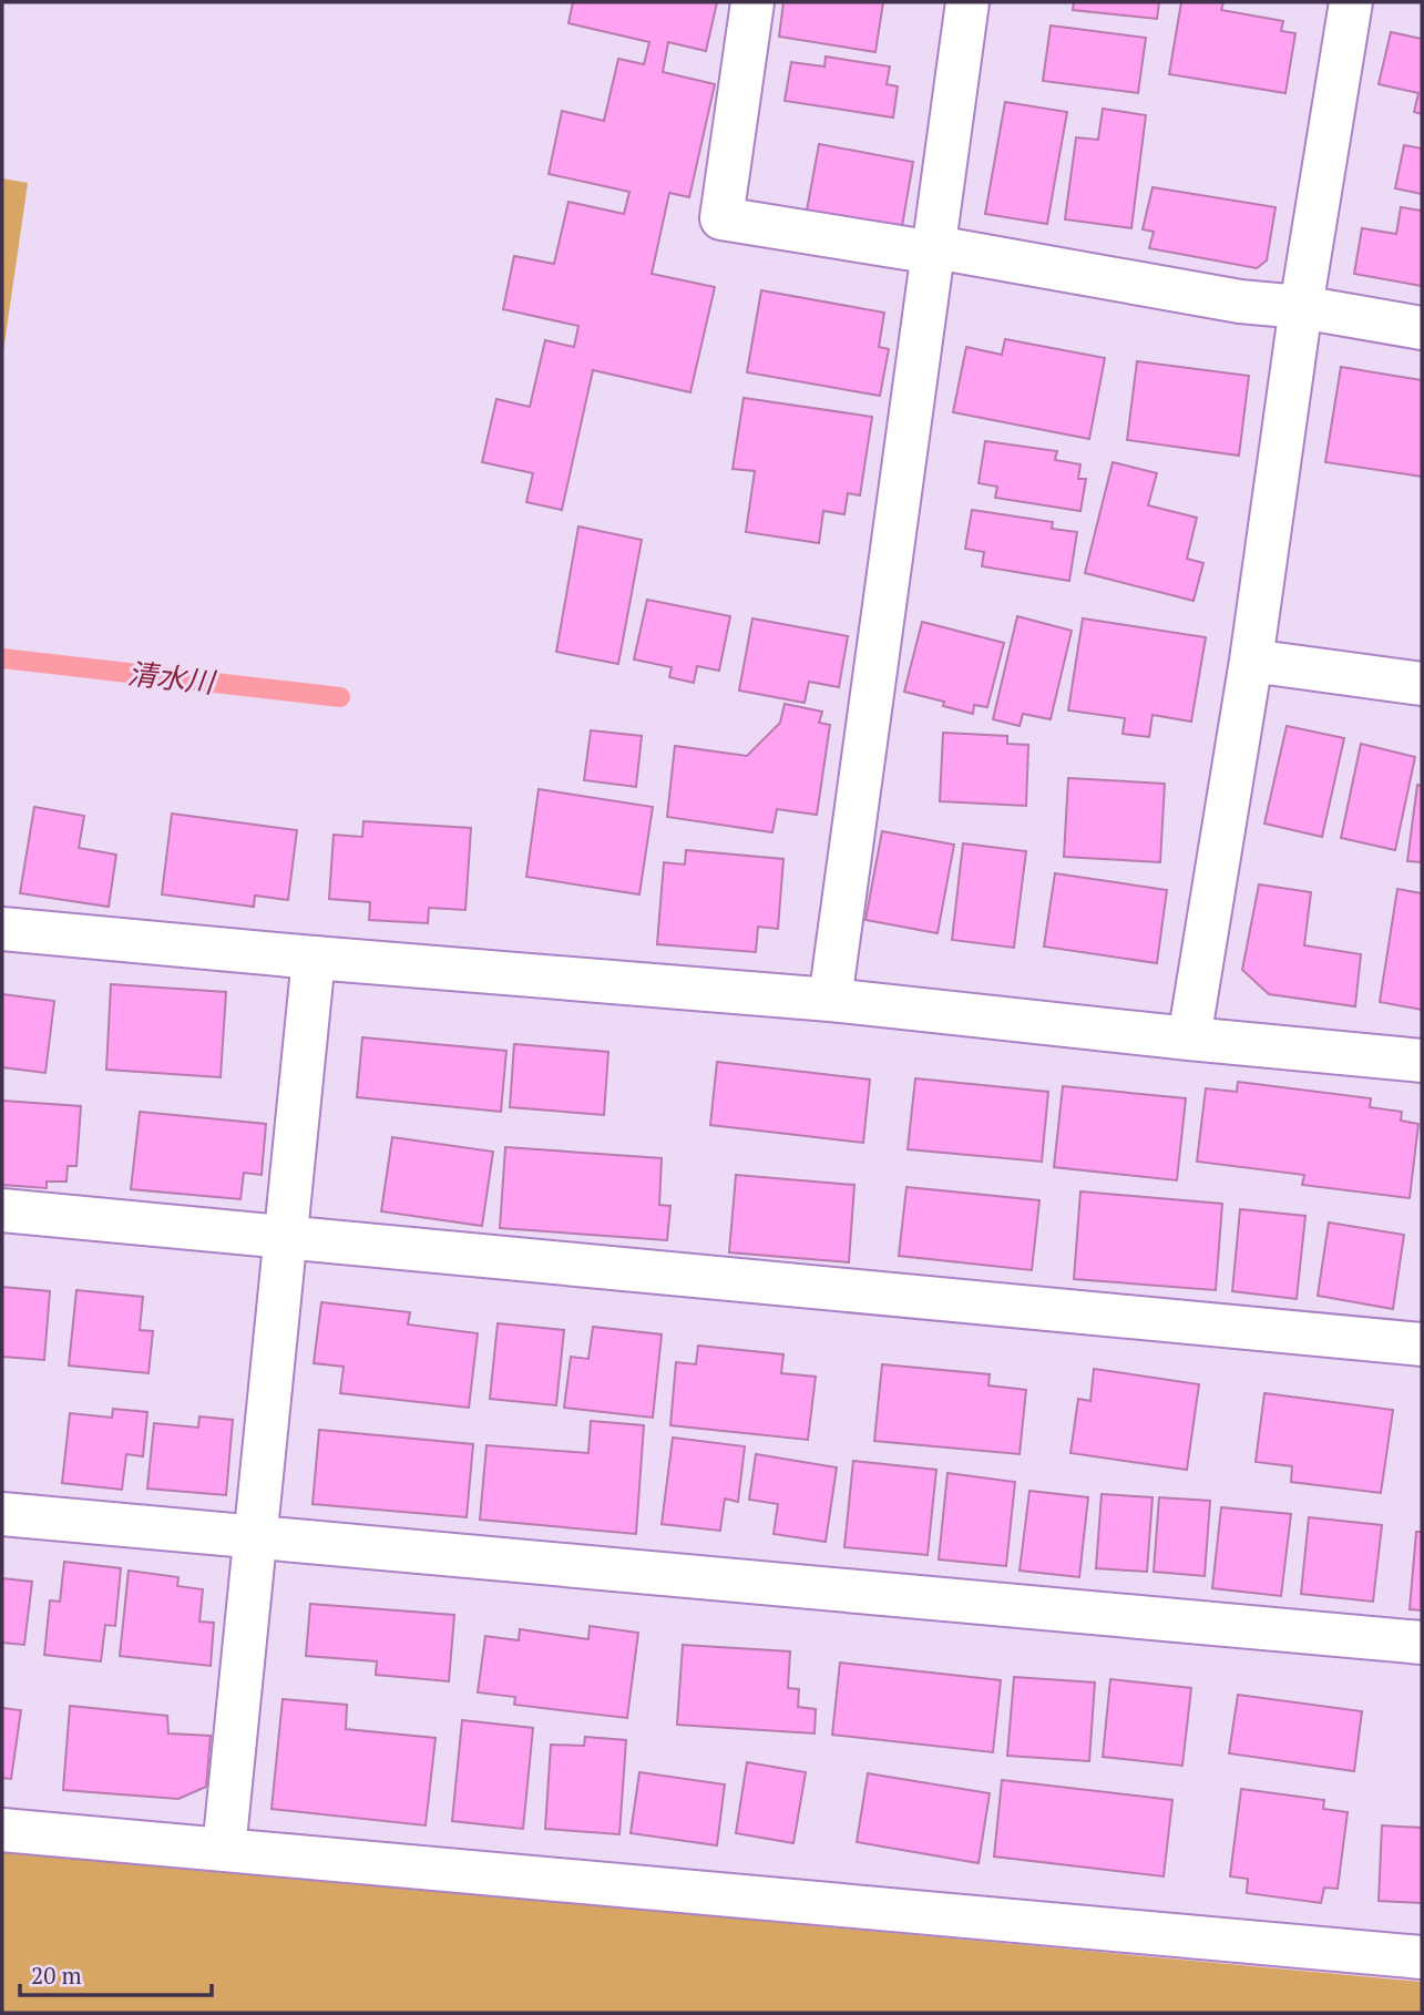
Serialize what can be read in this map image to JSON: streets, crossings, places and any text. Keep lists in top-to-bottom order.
{
  "water": ["清水川"],
  "scale_bar": "20 m"
}
